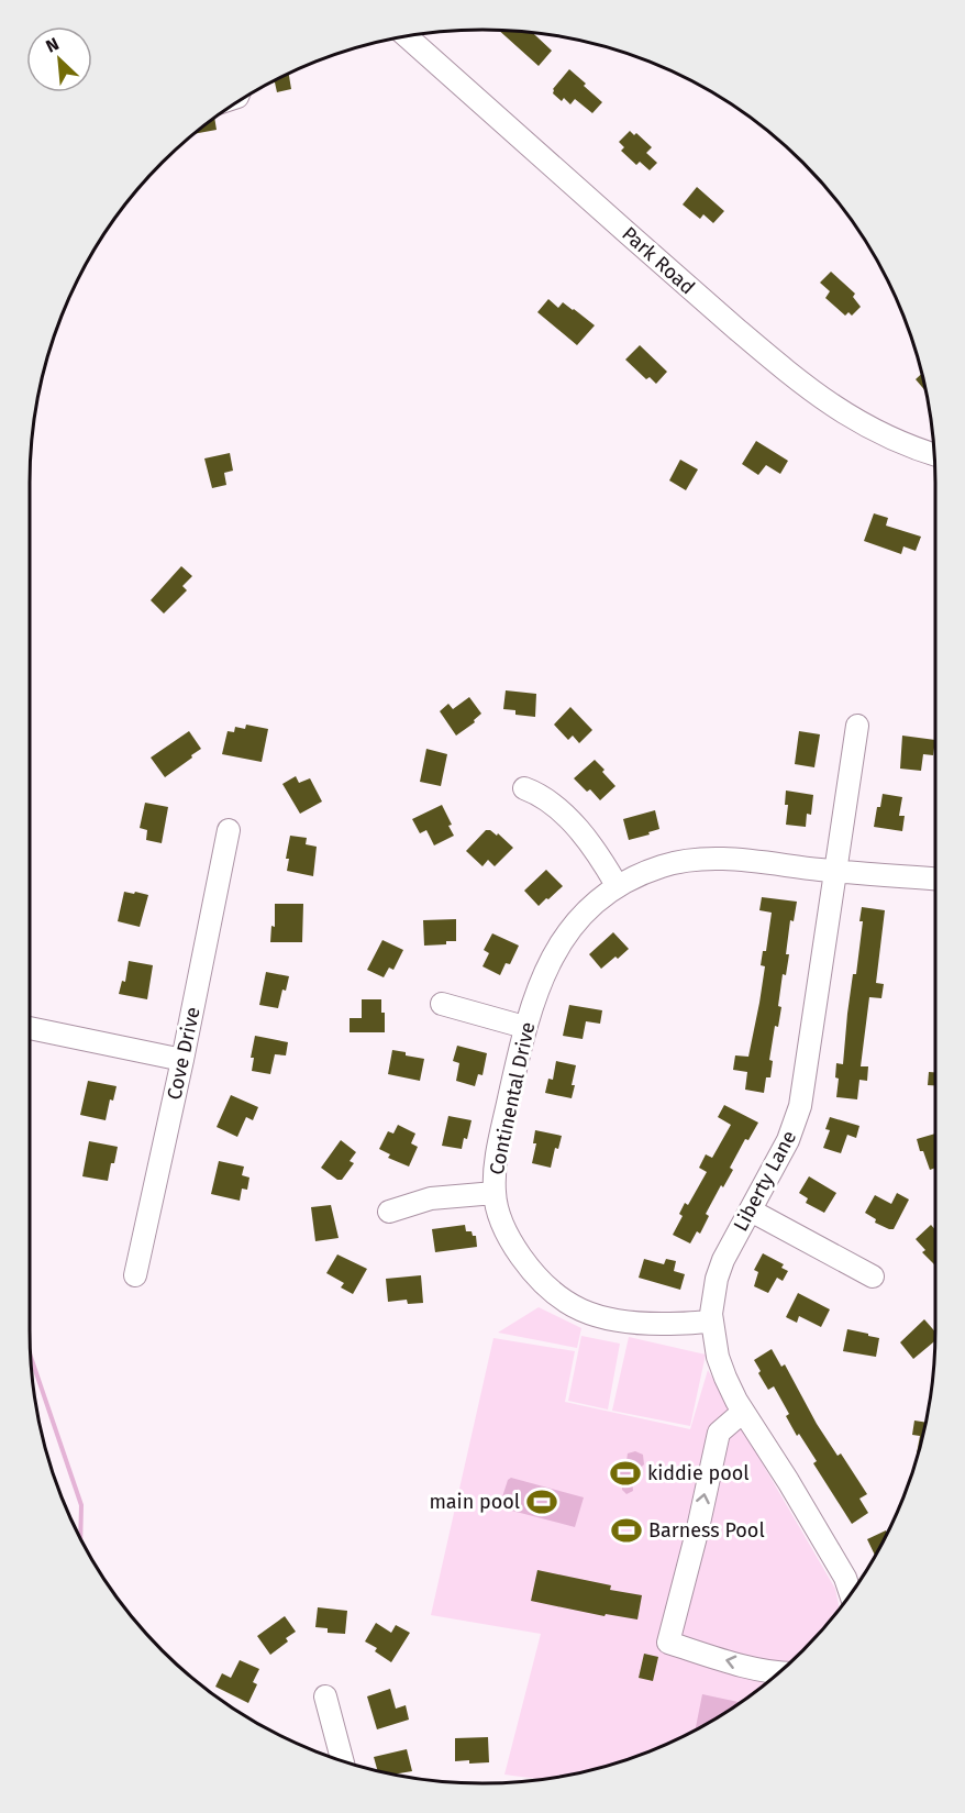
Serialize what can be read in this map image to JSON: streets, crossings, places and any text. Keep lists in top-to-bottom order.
{
  "streets": {
    "street": [
      "Park Road",
      "Cove Drive",
      "Continental Drive",
      "Liberty Lane"
    ]
  },
  "crossings": [
    ["Continental Drive", "Liberty Lane"]
  ],
  "places": {
    "sports": ["kiddie pool", "main pool", "Barness Pool"]
  },
  "north": "top left"
}
